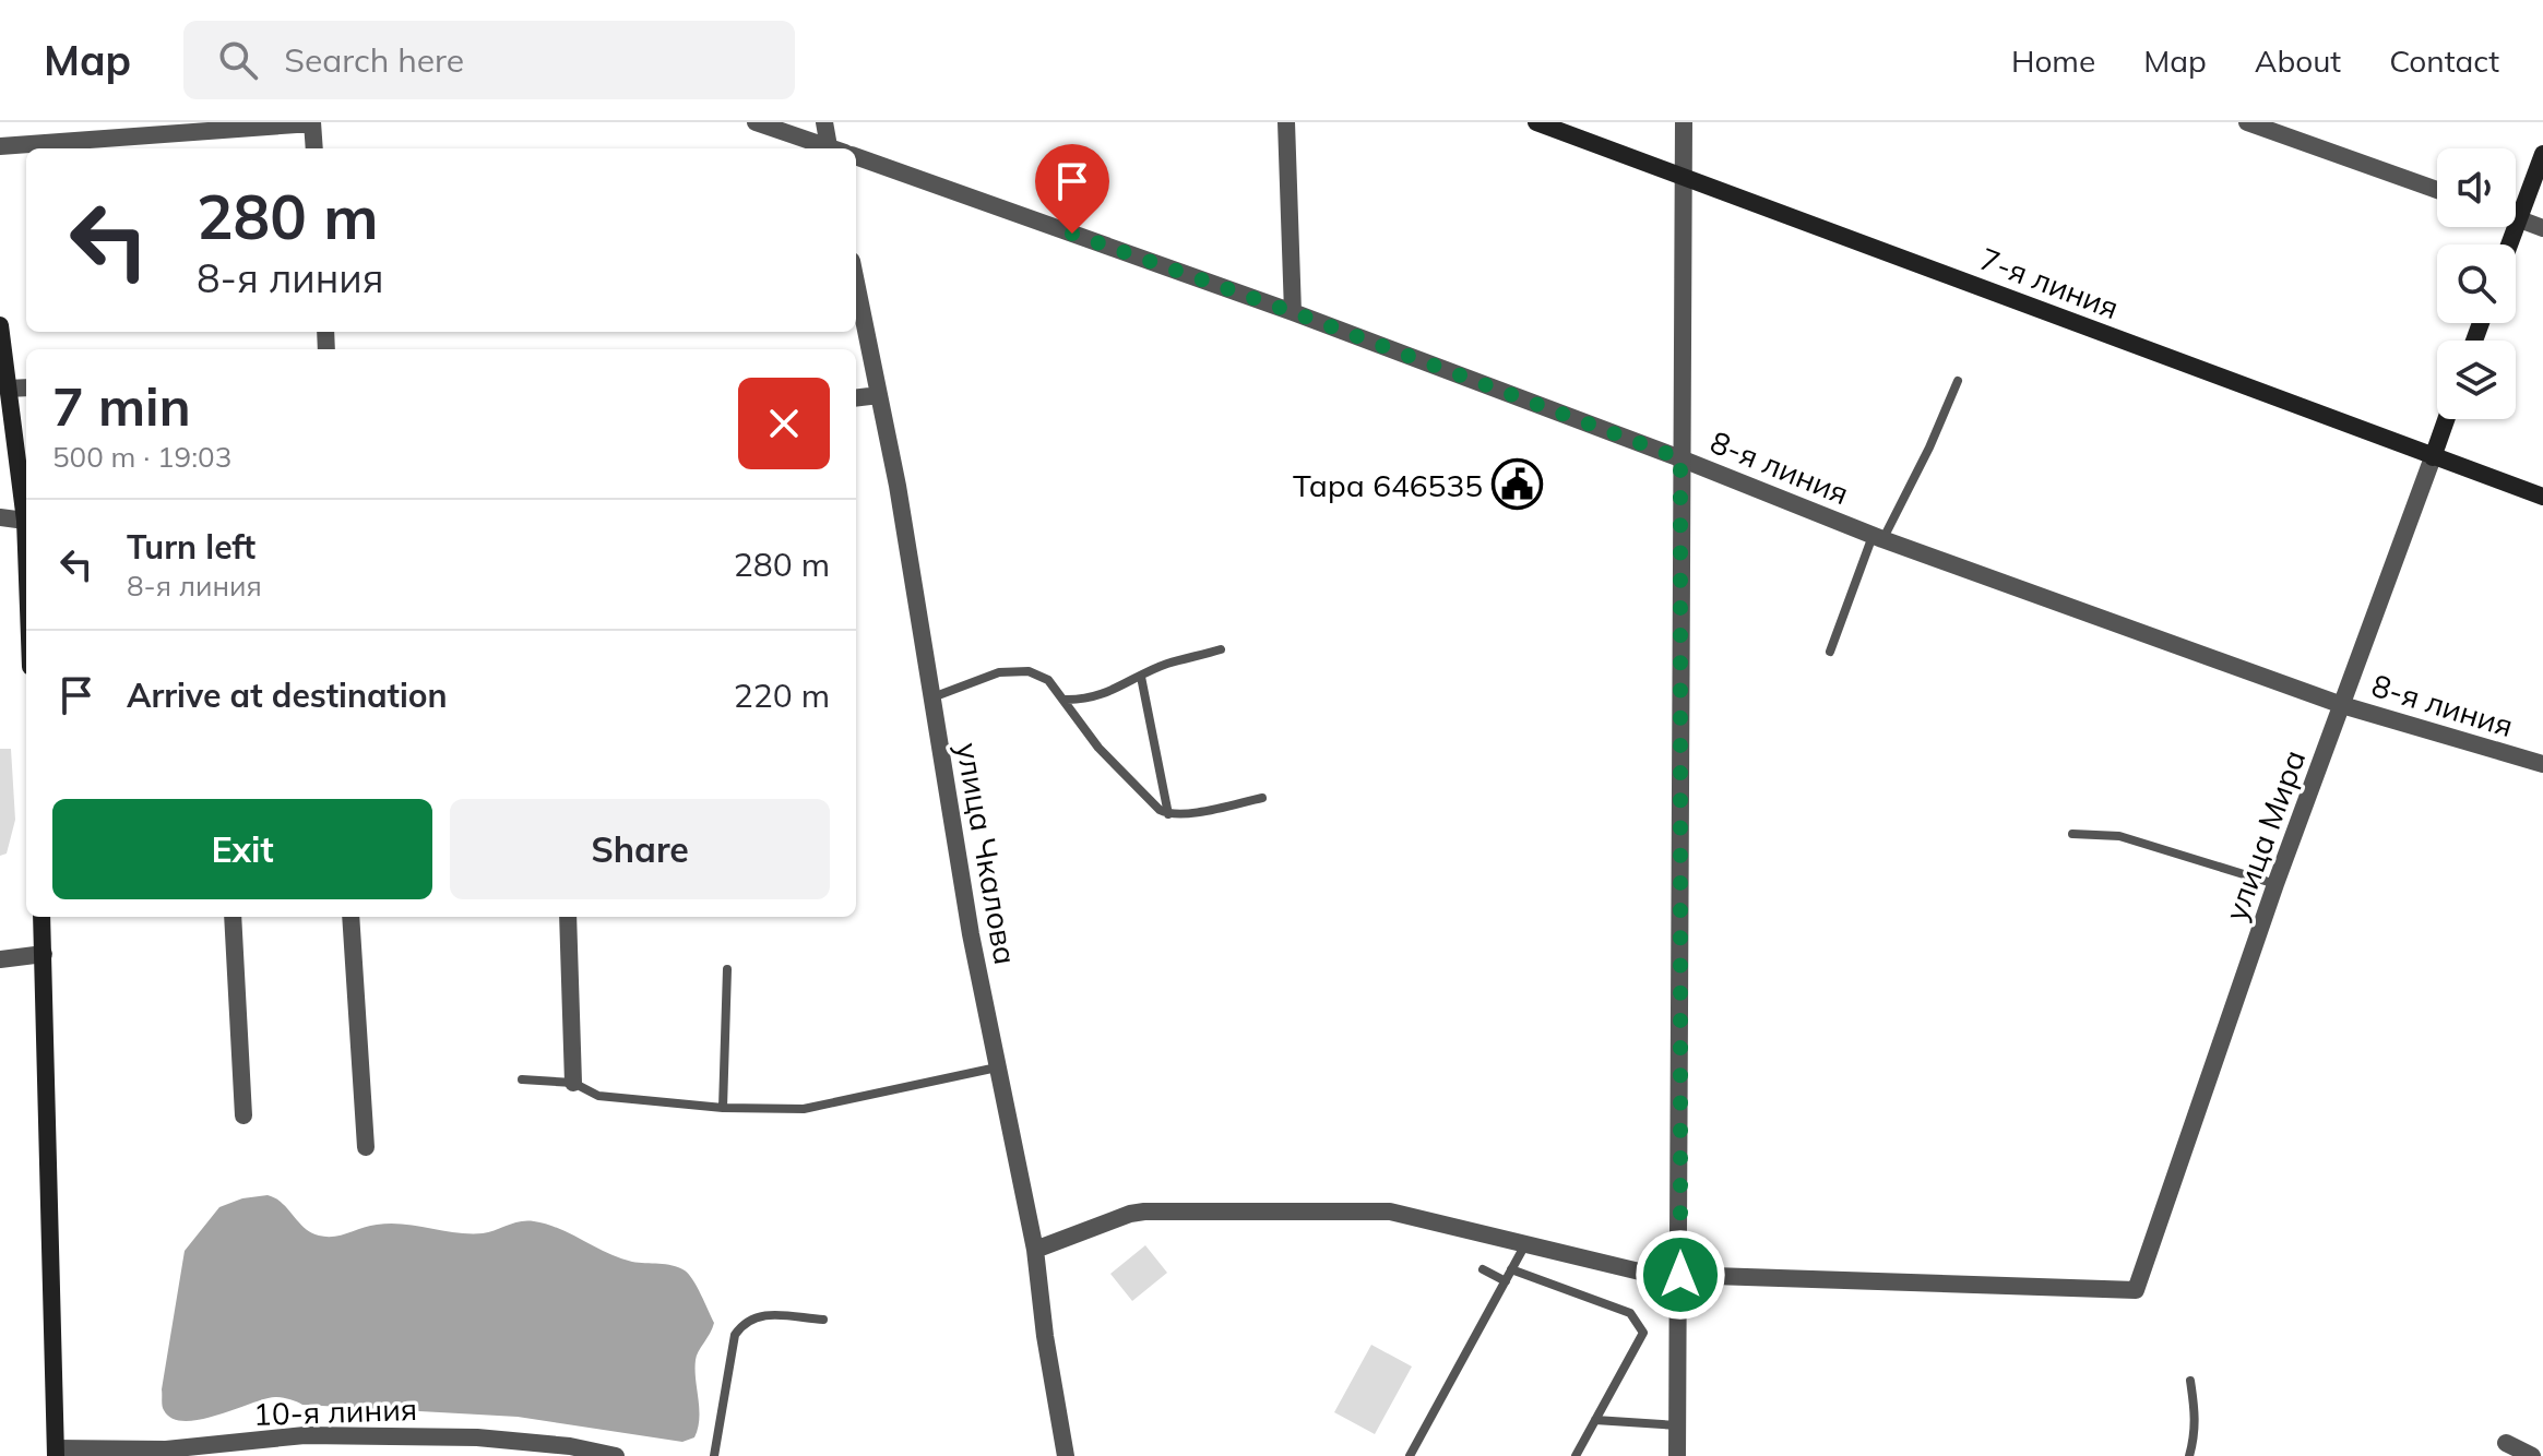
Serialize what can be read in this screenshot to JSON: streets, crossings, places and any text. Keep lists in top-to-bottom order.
{
  "streets": {
    "main road": ["7-я линия", "улица Мира"],
    "street": ["8-я линия", "улица Чкалова", "10-я линия"]
  },
  "crossings": [
    ["7-я линия", "улица Мира"],
    ["8-я линия", "улица Мира"]
  ],
  "places": {
    "public building": ["Тара 646535"]
  },
  "page": {
    "header": "Map",
    "search": "Search here",
    "nav": [
      "Home",
      "Map",
      "About",
      "Contact"
    ],
    "turn": ["280 m", "8-я линия"],
    "heading": ["7 min", "500 m · 19:03"],
    "list": [
      {
        "name": "Turn left",
        "note": "8-я линия",
        "value": "280 m"
      },
      {
        "name": "Arrive at destination",
        "value": "220 m"
      }
    ],
    "buttons": ["Exit", "Share"]
  }
}
